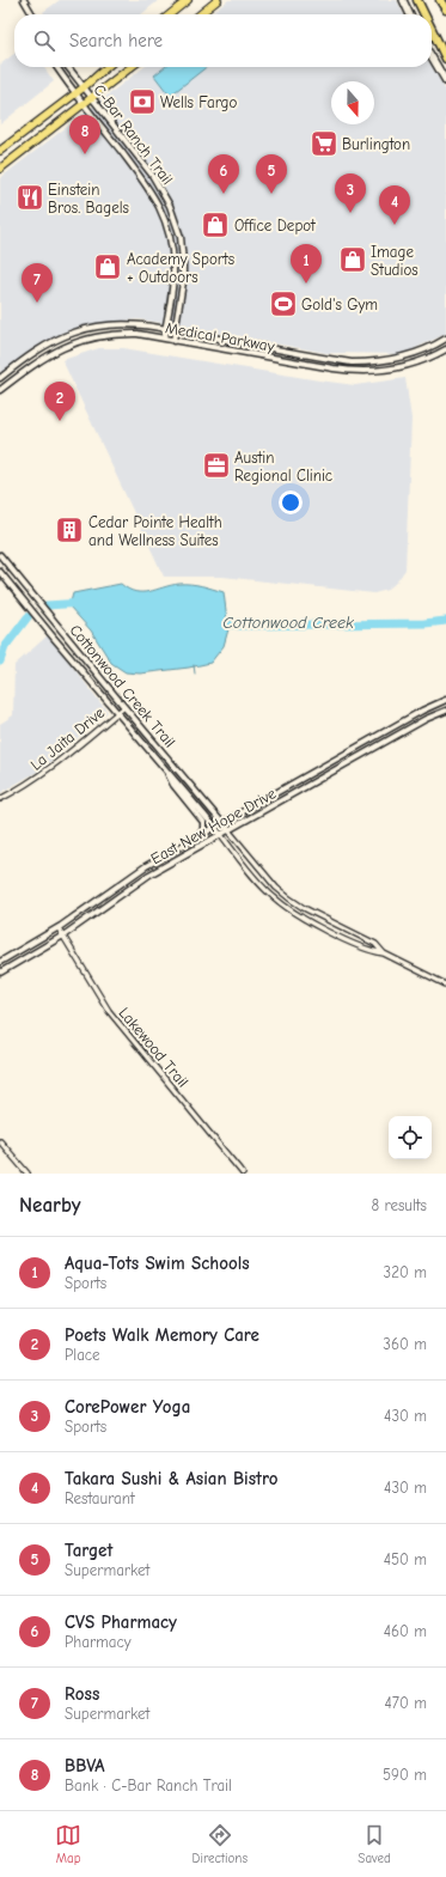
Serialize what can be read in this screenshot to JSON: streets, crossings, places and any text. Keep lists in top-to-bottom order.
{
  "streets": {
    "street": [
      "C-Bar Ranch Trail",
      "Medical Parkway",
      "Cottonwood Creek Trail",
      "La Jaita Drive",
      "East New Hope Drive",
      "Lakewood Trail"
    ]
  },
  "crossings": [
    ["C-Bar Ranch Trail", "Medical Parkway"],
    ["Cottonwood Creek Trail", "La Jaita Drive"],
    ["Cottonwood Creek Trail", "East New Hope Drive"],
    ["East New Hope Drive", "Lakewood Trail"]
  ],
  "water": ["Cottonwood Creek"],
  "places": {
    "bank": ["Wells Fargo"],
    "supermarket": ["Burlington"],
    "restaurant": ["Einstein Bros. Bagels"],
    "shop": ["Office Depot", "Image Studios", "Academy Sports + Outdoors"],
    "sports": ["Gold's Gym"],
    "office": ["Austin Regional Clinic"],
    "building": ["Cedar Pointe Health and Wellness Suites"]
  },
  "north": "bottom",
  "page": {
    "search": "Search here",
    "pins": [
      "8",
      "5",
      "6",
      "3",
      "4",
      "1",
      "7",
      "2"
    ],
    "heading": ["Nearby", "8 results"],
    "list": [
      {
        "mark": "1",
        "name": "Aqua-Tots Swim Schools",
        "note": "Sports",
        "value": "320 m"
      },
      {
        "mark": "2",
        "name": "Poets Walk Memory Care",
        "note": "Place",
        "value": "360 m"
      },
      {
        "mark": "3",
        "name": "CorePower Yoga",
        "note": "Sports",
        "value": "430 m"
      },
      {
        "mark": "4",
        "name": "Takara Sushi & Asian Bistro",
        "note": "Restaurant",
        "value": "430 m"
      },
      {
        "mark": "5",
        "name": "Target",
        "note": "Supermarket",
        "value": "450 m"
      },
      {
        "mark": "6",
        "name": "CVS Pharmacy",
        "note": "Pharmacy",
        "value": "460 m"
      },
      {
        "mark": "7",
        "name": "Ross",
        "note": "Supermarket",
        "value": "470 m"
      },
      {
        "mark": "8",
        "name": "BBVA",
        "note": "Bank · C-Bar Ranch Trail",
        "value": "590 m"
      }
    ],
    "nav": ["Map", "Directions", "Saved"]
  }
}
